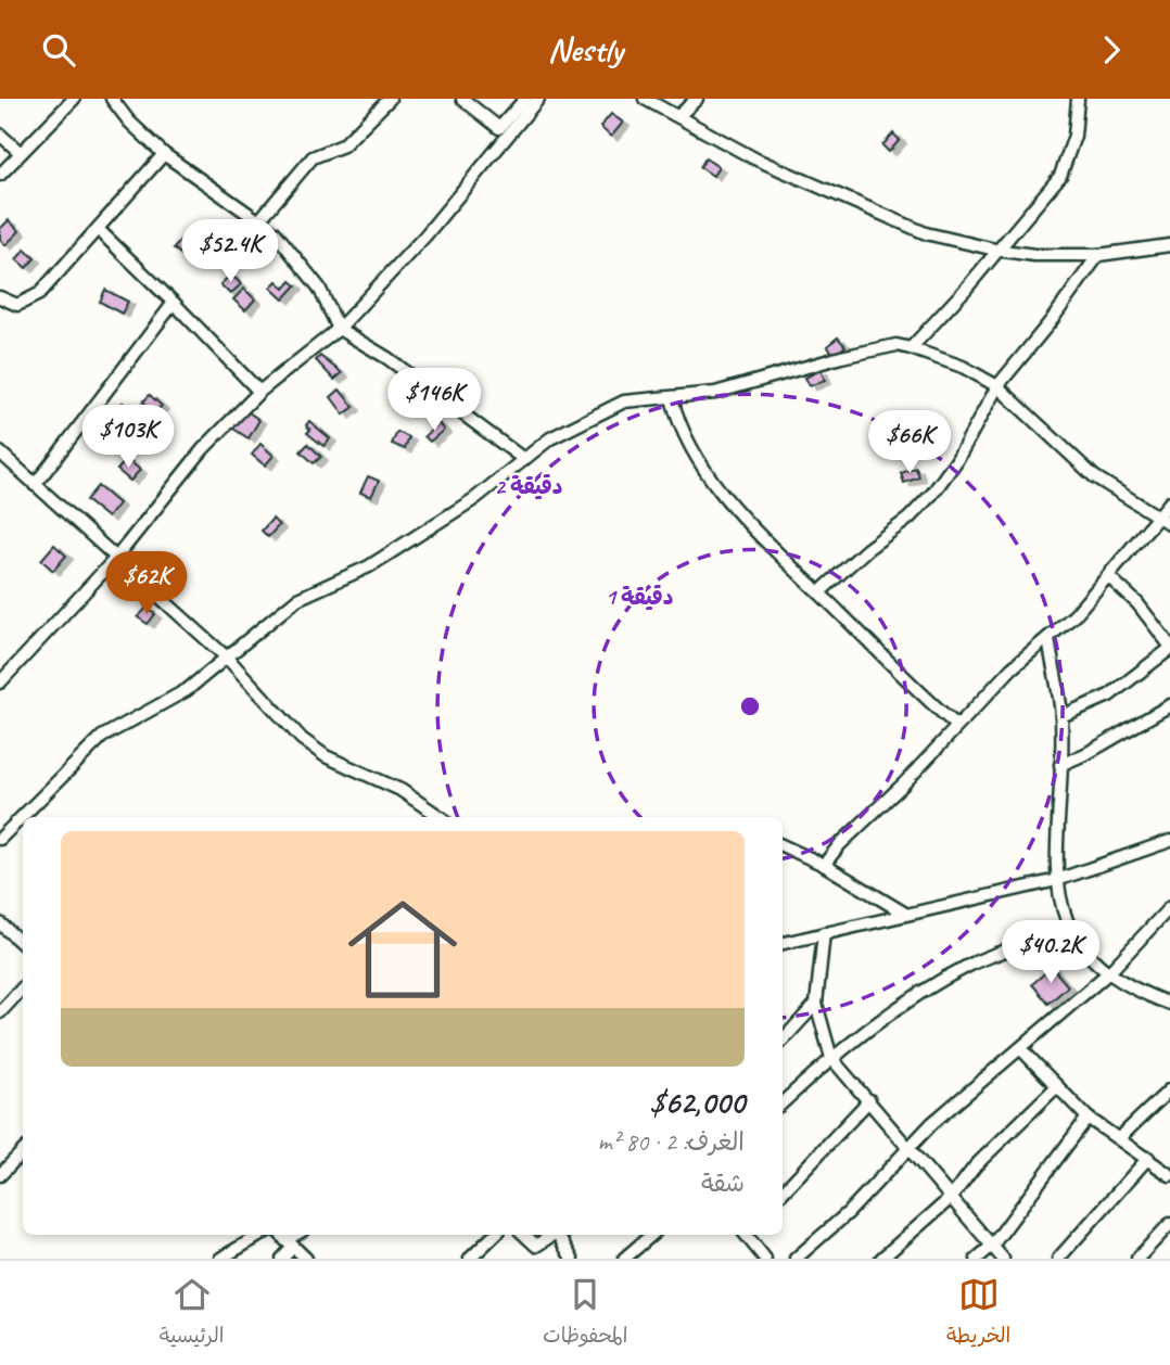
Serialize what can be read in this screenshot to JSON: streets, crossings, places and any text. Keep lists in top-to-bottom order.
{
  "page": {
    "header": "Nestly",
    "price": [
      "$52.4K",
      "$146K",
      "$103K",
      "$66K",
      "$62K",
      "$40.2K"
    ],
    "list": [
      {
        "name": "$62,000",
        "note": "الغرف: 2 · 80 m² · شقة"
      }
    ],
    "tabs": ["الخريطة", "المحفوظات", "الرئيسية"]
  },
  "rings": ["2 دقيقة", "1 دقيقة"]
}
